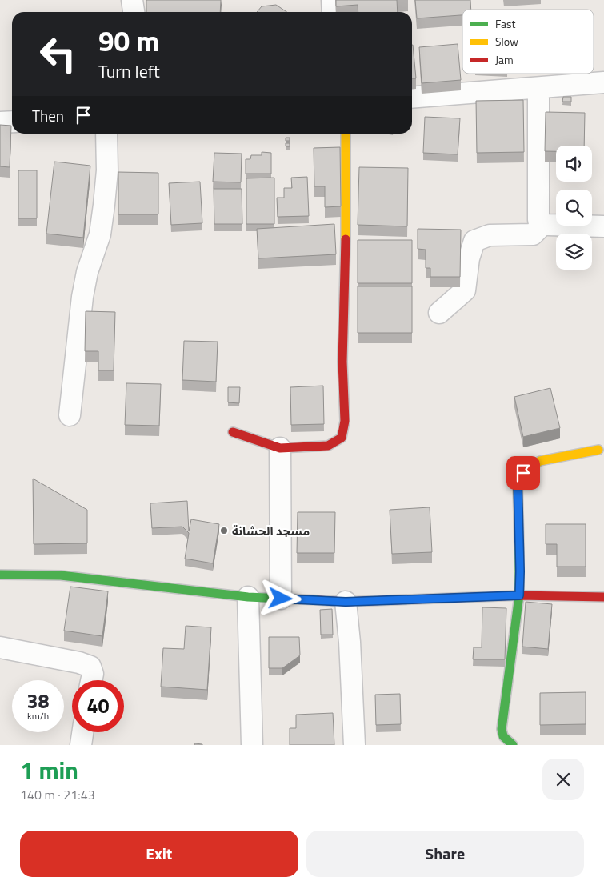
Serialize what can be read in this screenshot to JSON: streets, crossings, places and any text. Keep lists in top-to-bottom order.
{
  "places": ["مسجد الحشانة"],
  "legend": ["Fast", "Slow", "Jam"],
  "page": {
    "turn": ["90 m", "Turn left"],
    "then": "Then",
    "speed": "38 km/h",
    "limit": "40",
    "heading": ["1 min", "140 m · 21:43"],
    "buttons": ["Exit", "Share"]
  }
}
